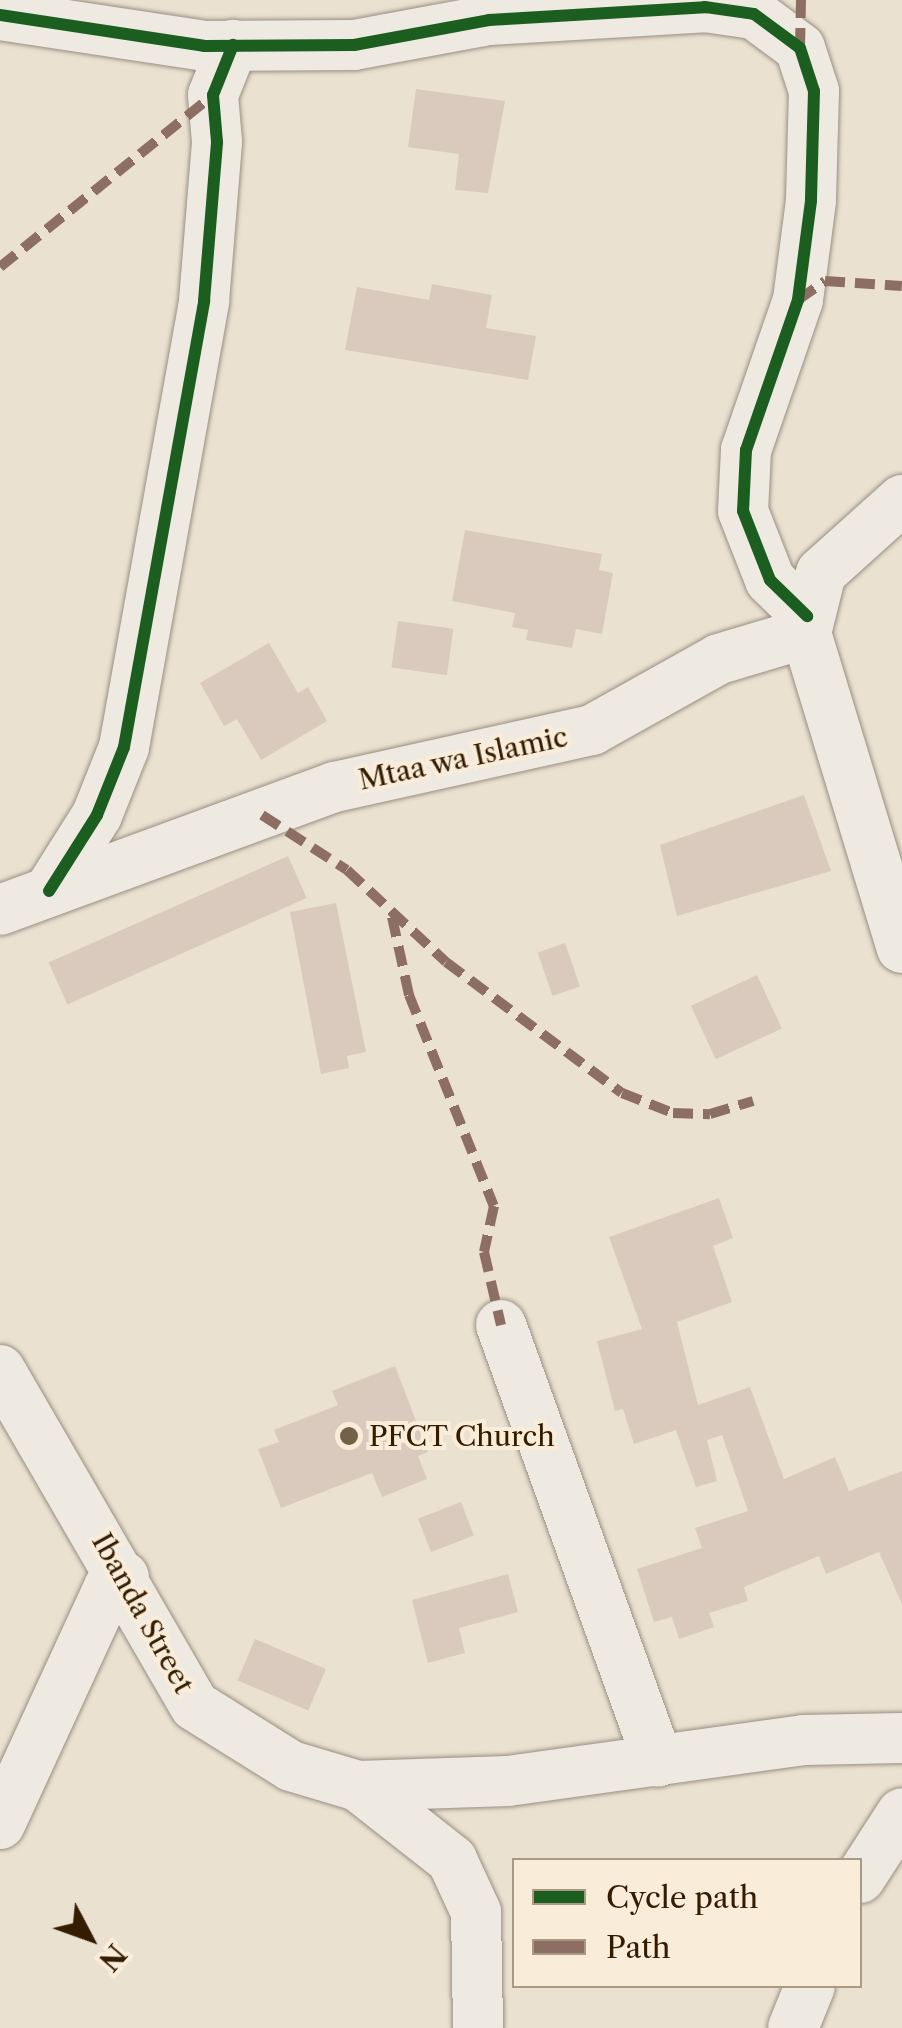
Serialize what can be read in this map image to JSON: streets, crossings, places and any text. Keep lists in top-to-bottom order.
{
  "streets": {
    "street": ["Mtaa wa Islamic", "Ibanda Street"]
  },
  "places": ["PFCT Church"],
  "legend": ["Cycle path", "Path"],
  "north": "bottom right"
}
